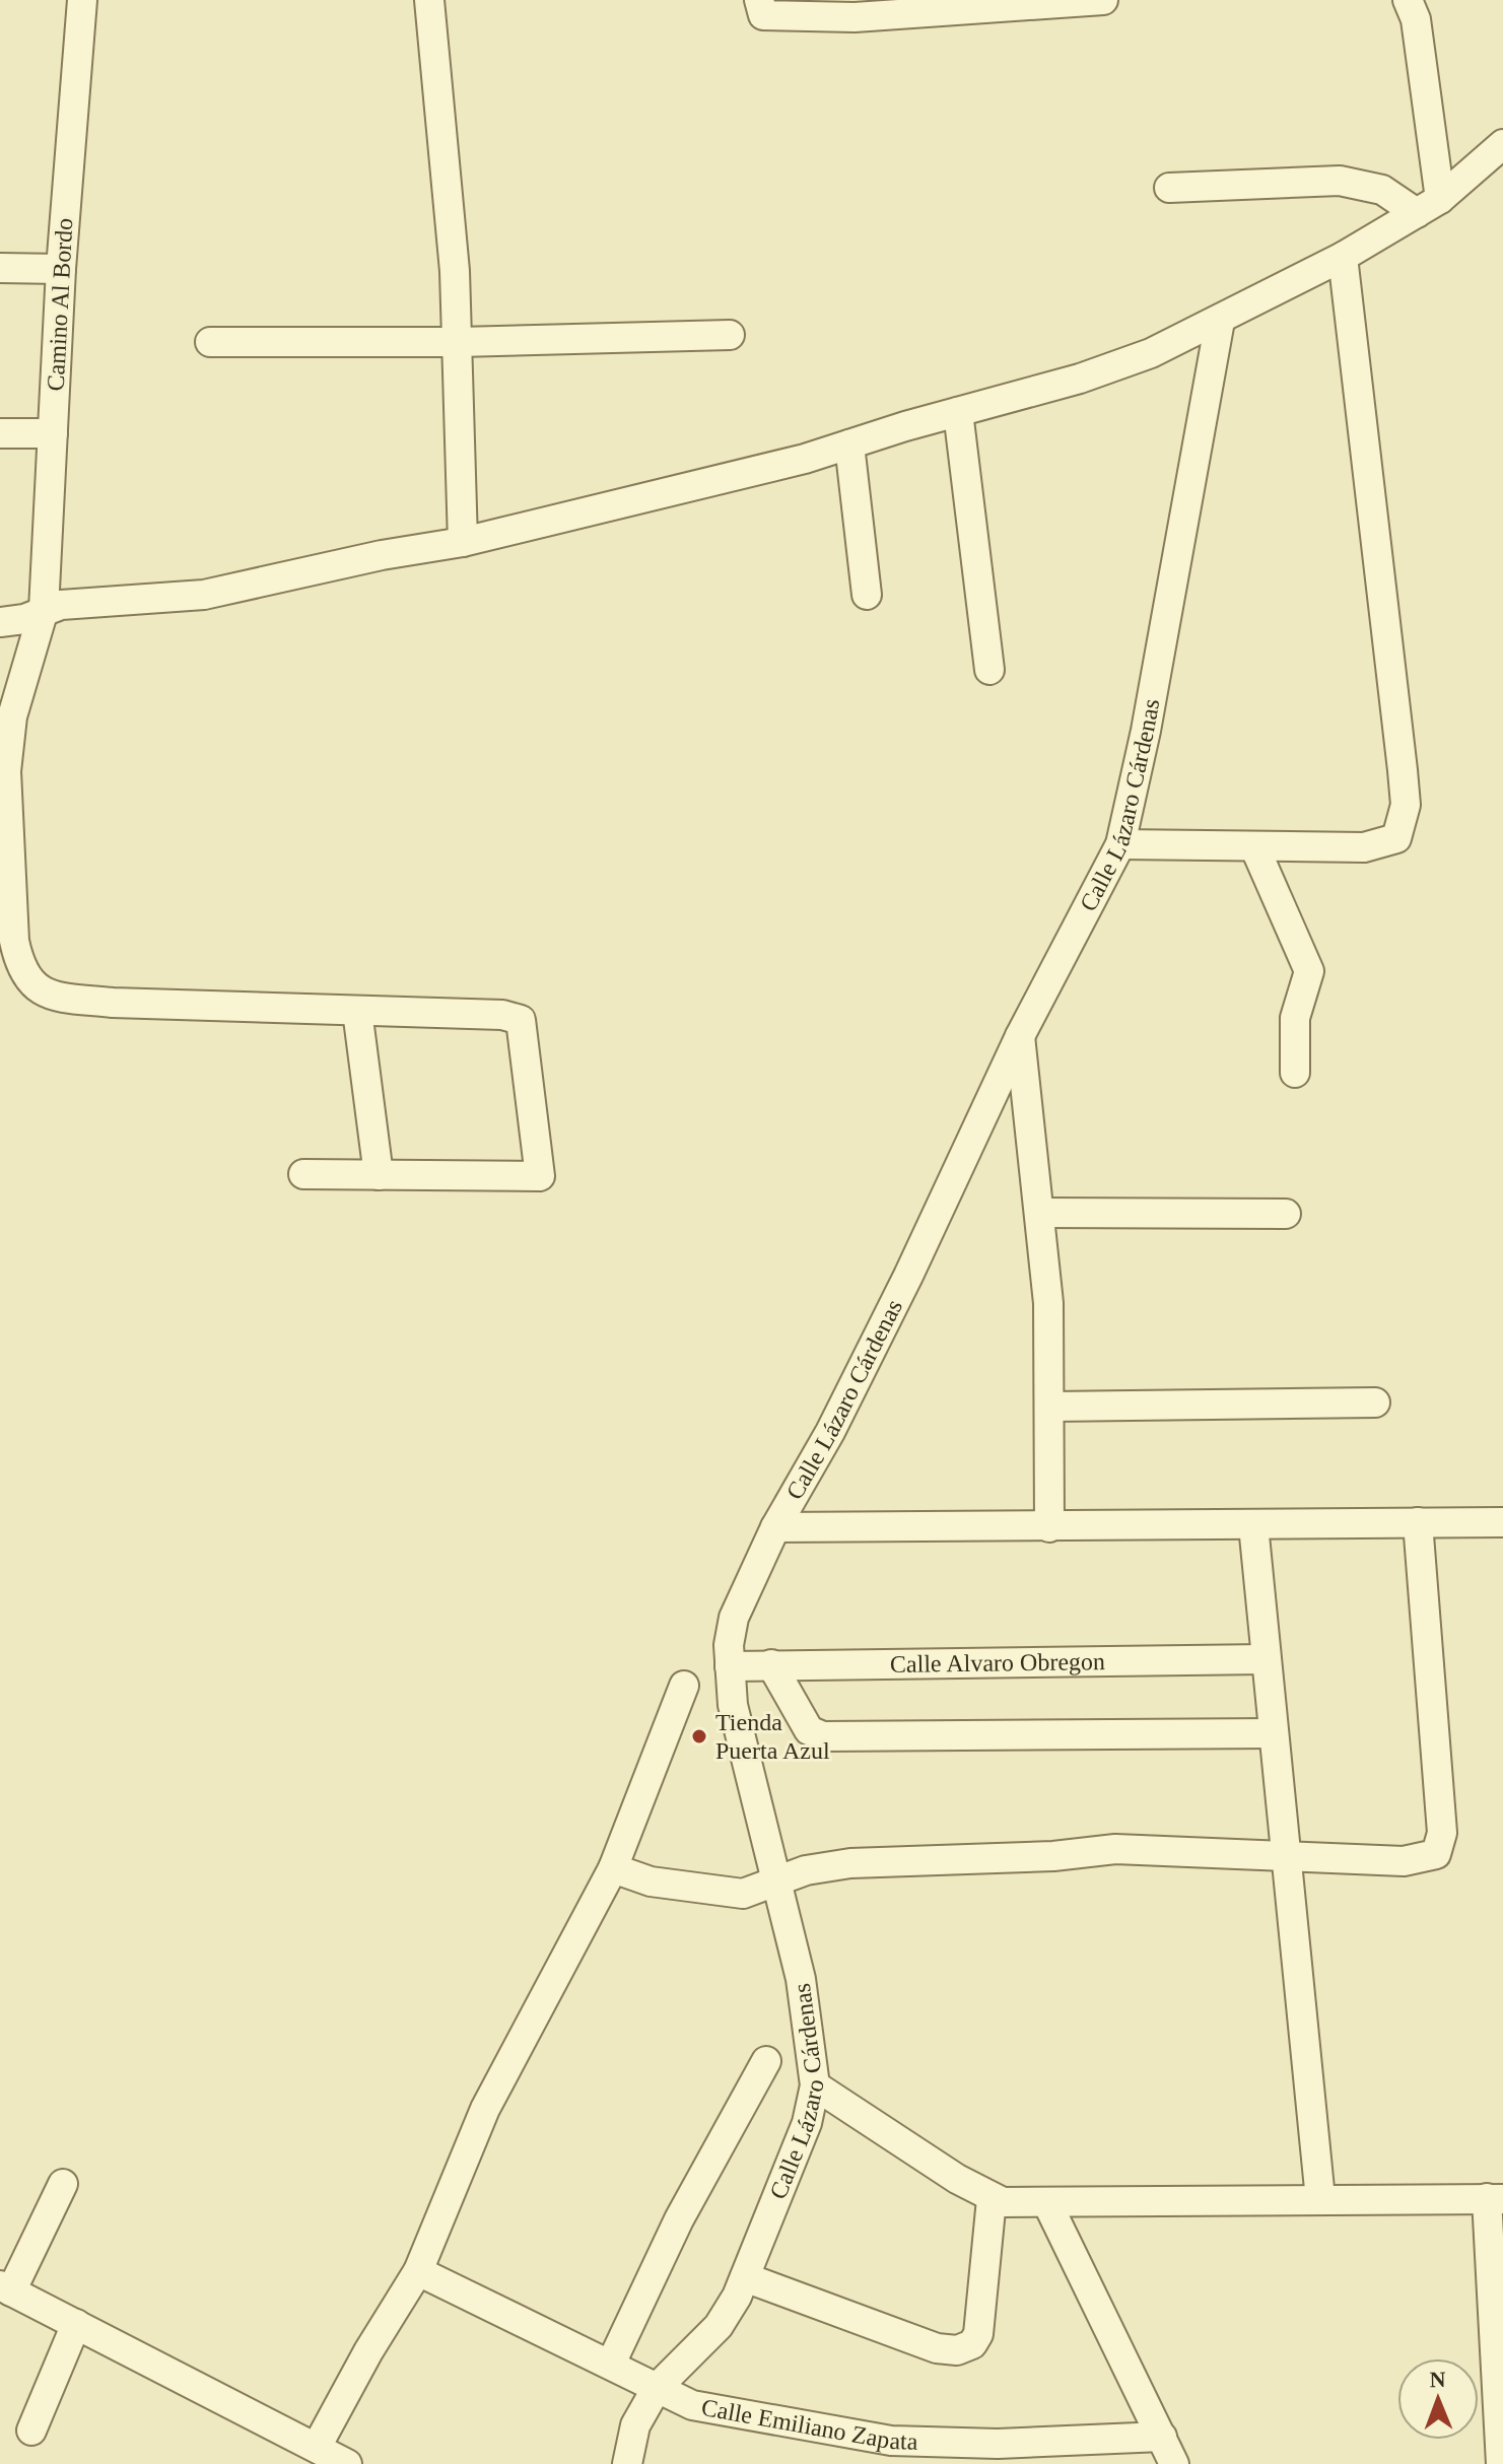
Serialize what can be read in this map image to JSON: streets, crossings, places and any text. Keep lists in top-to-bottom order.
{
  "streets": {
    "street": [
      "Camino Al Bordo",
      "Calle Lázaro Cárdenas",
      "Calle Alvaro Obregon",
      "Calle Emiliano Zapata"
    ]
  },
  "crossings": [
    ["Calle Lázaro Cárdenas", "Calle Alvaro Obregon"],
    ["Calle Lázaro Cárdenas", "Calle Emiliano Zapata"]
  ],
  "places": ["Tienda Puerta Azul"],
  "north": "top"
}
